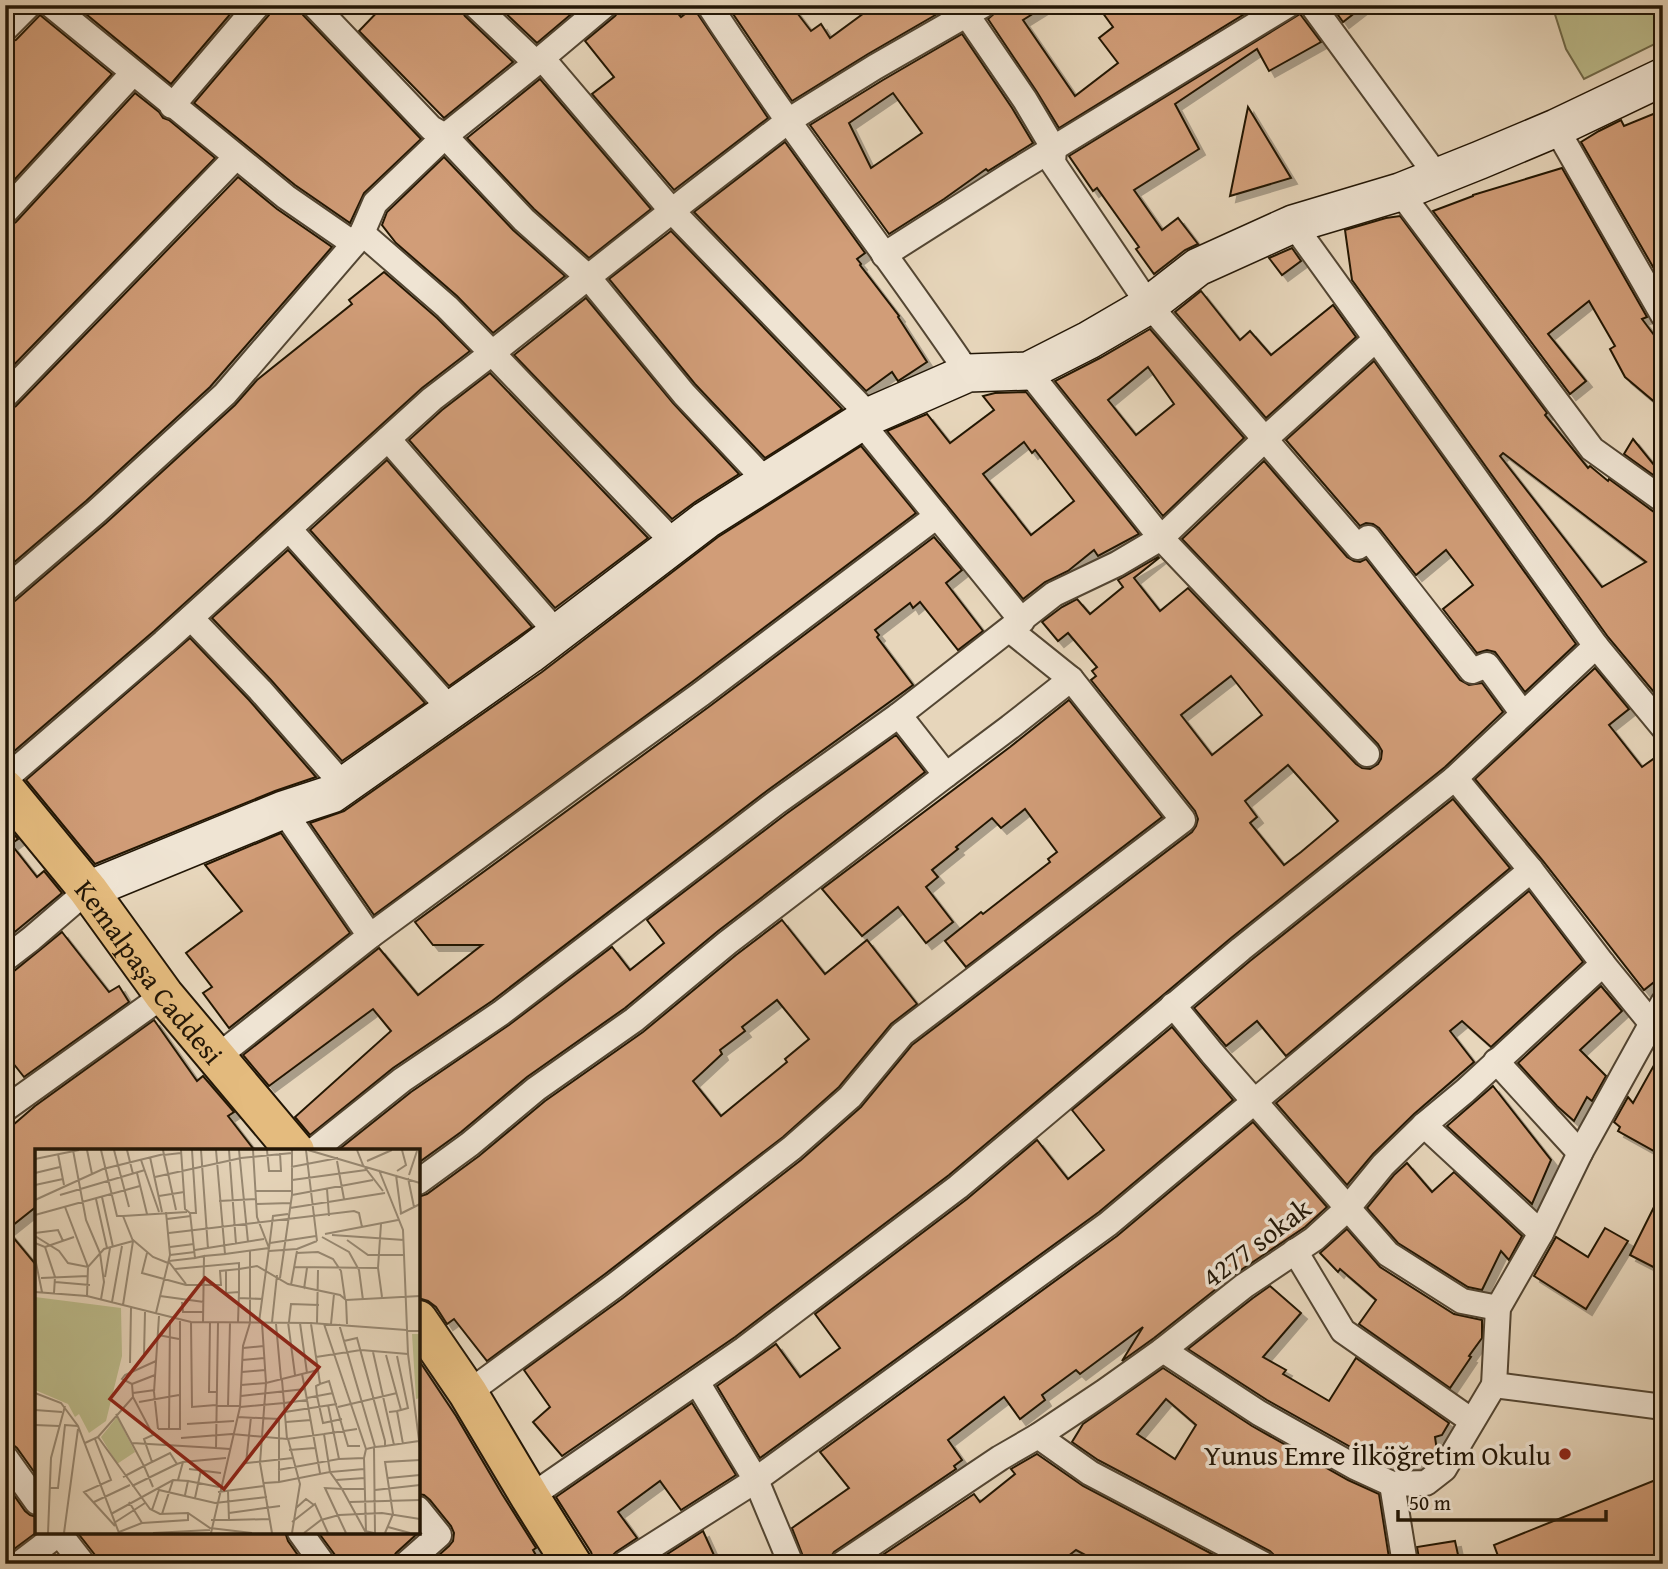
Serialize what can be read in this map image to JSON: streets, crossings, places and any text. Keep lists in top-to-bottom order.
{
  "streets": {
    "main road": ["Kemalpaşa Caddesi"],
    "street": ["4277 sokak"]
  },
  "places": ["Yunus Emre İlköğretim Okulu"],
  "scale_bar": "50 m"
}
